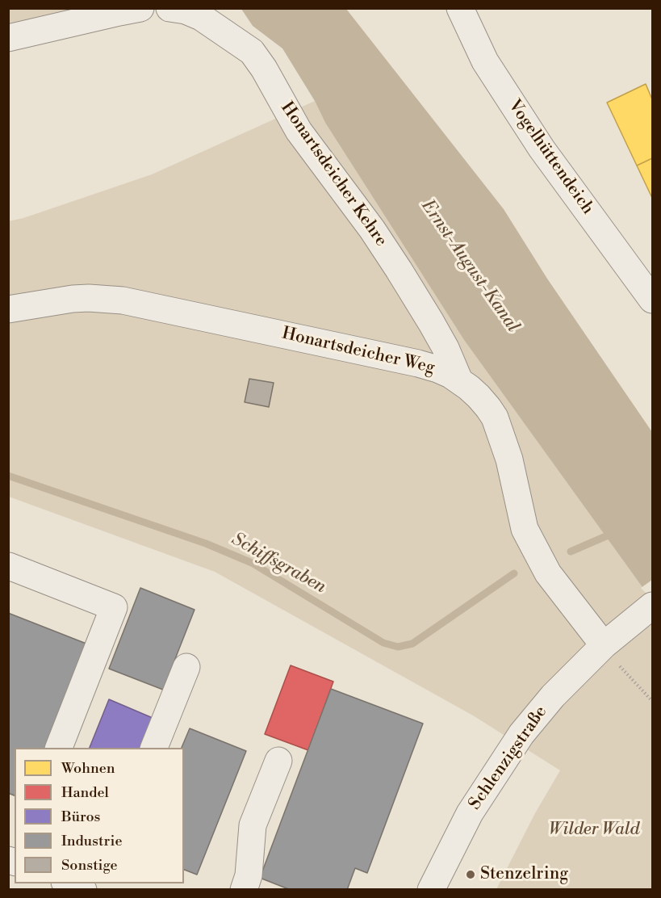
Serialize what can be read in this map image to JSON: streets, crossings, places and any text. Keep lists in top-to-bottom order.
{
  "streets": {
    "street": [
      "Vogelhüttendeich",
      "Honartsdeicher Kehre",
      "Honartsdeicher Weg",
      "Schlenzigstraße"
    ]
  },
  "crossings": [
    ["Honartsdeicher Kehre", "Honartsdeicher Weg"],
    ["Honartsdeicher Weg", "Schlenzigstraße"]
  ],
  "water": ["Ernst-August-Kanal", "Schiffsgraben"],
  "parks": ["Wilder Wald"],
  "places": ["Stenzelring"],
  "legend": [
    "Wohnen",
    "Handel",
    "Büros",
    "Industrie",
    "Sonstige"
  ]
}
